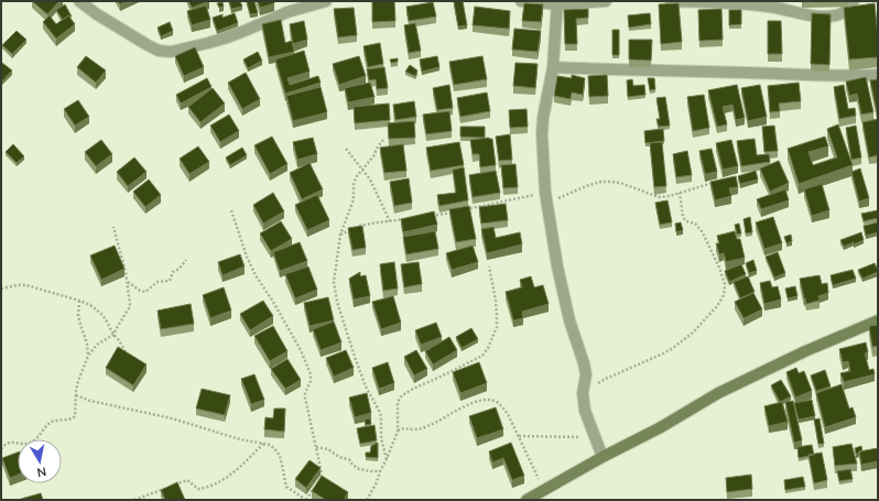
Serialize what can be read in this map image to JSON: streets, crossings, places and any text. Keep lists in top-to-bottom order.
{
  "north": "bottom"
}
